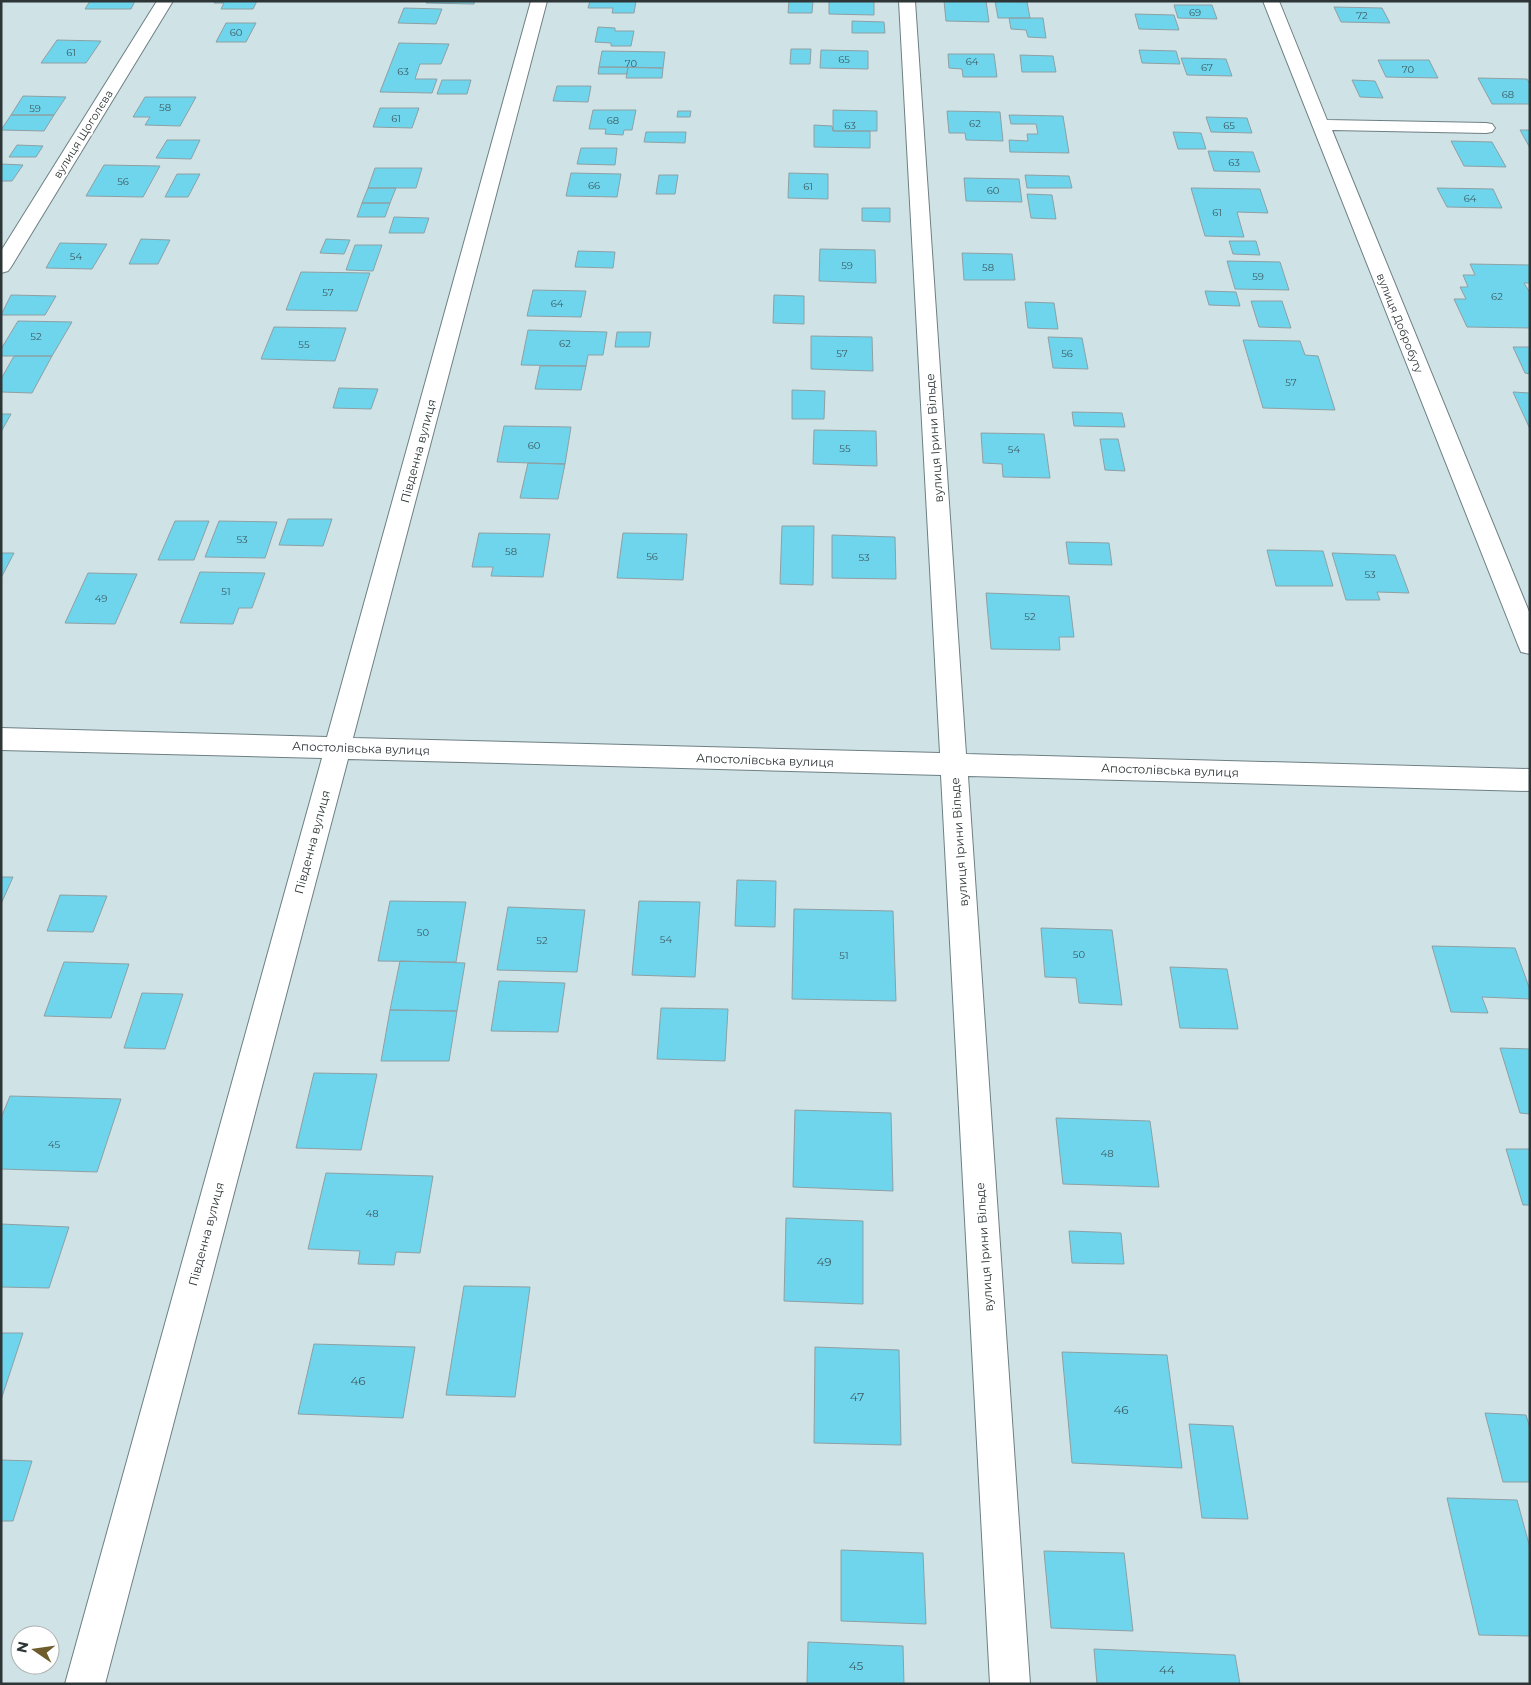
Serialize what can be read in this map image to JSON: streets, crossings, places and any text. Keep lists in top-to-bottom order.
{
  "streets": {
    "street": [
      "вулиця Щоголєва",
      "вулиця Добробуту",
      "вулиця Ірини Вільде",
      "Південна вулиця",
      "Апостолівська вулиця"
    ]
  },
  "crossings": [
    ["вулиця Ірини Вільде", "Апостолівська вулиця"],
    ["Південна вулиця", "Апостолівська вулиця"]
  ],
  "house_numbers": [
    "69",
    "72",
    "60",
    "61",
    "65",
    "64",
    "70",
    "67",
    "70",
    "63",
    "68",
    "58",
    "59",
    "61",
    "68",
    "62",
    "63",
    "65",
    "63",
    "56",
    "66",
    "61",
    "60",
    "64",
    "61",
    "54",
    "59",
    "58",
    "59",
    "57",
    "62",
    "64",
    "52",
    "62",
    "55",
    "57",
    "56",
    "57",
    "60",
    "55",
    "54",
    "53",
    "58",
    "56",
    "53",
    "53",
    "51",
    "49",
    "52",
    "50",
    "54",
    "52",
    "50",
    "51",
    "45",
    "48",
    "48",
    "49",
    "46",
    "47",
    "46",
    "45",
    "44"
  ],
  "north": "left"
}
